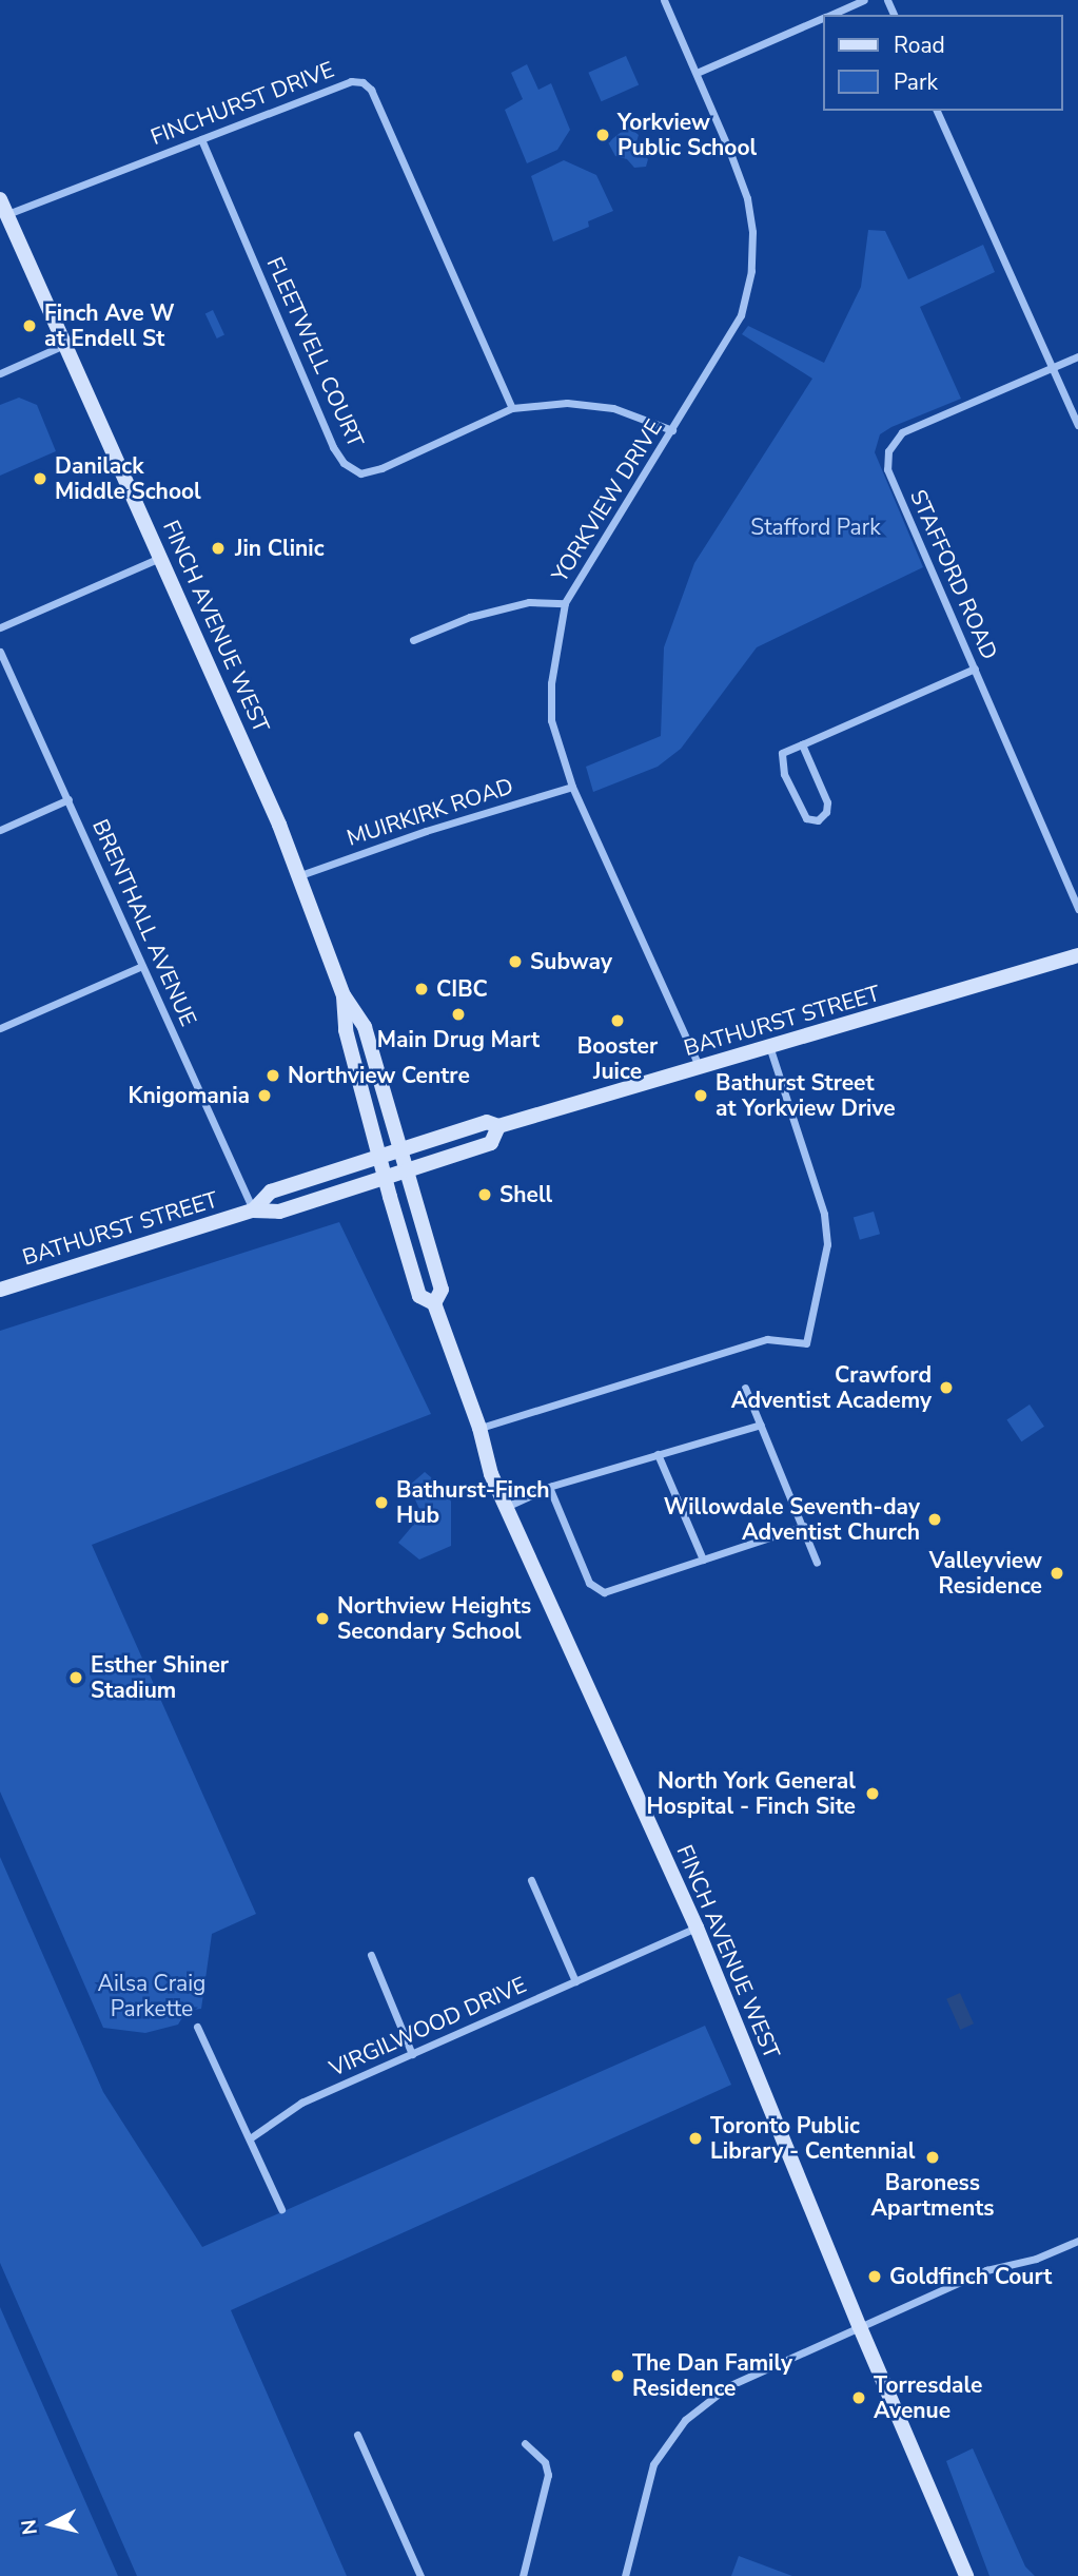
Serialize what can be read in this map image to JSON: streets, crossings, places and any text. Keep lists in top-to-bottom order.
{
  "streets": {
    "main road": ["FINCH AVENUE WEST", "BATHURST STREET"],
    "street": [
      "FINCHURST DRIVE",
      "FLEETWELL COURT",
      "YORKVIEW DRIVE",
      "STAFFORD ROAD",
      "MUIRKIRK ROAD",
      "BRENTHALL AVENUE",
      "VIRGILWOOD DRIVE"
    ]
  },
  "crossings": [
    ["FINCHURST DRIVE", "FLEETWELL COURT"],
    ["FINCHURST DRIVE", "FINCH AVENUE WEST"],
    ["FLEETWELL COURT", "YORKVIEW DRIVE"],
    ["YORKVIEW DRIVE", "MUIRKIRK ROAD"],
    ["YORKVIEW DRIVE", "BATHURST STREET"],
    ["FINCH AVENUE WEST", "MUIRKIRK ROAD"],
    ["FINCH AVENUE WEST", "BATHURST STREET"],
    ["FINCH AVENUE WEST", "VIRGILWOOD DRIVE"],
    ["BRENTHALL AVENUE", "BATHURST STREET"]
  ],
  "parks": ["Stafford Park", "Ailsa Craig Parkette"],
  "places": [
    "Yorkview Public School",
    "Finch Ave W at Endell St",
    "Danilack Middle School",
    "Jin Clinic",
    "Subway",
    "CIBC",
    "Main Drug Mart",
    "Booster Juice",
    "Northview Centre",
    "Knigomania",
    "Bathurst Street at Yorkview Drive",
    "Shell",
    "Crawford Adventist Academy",
    "Bathurst-Finch Hub",
    "Willowdale Seventh-day Adventist Church",
    "Valleyview Residence",
    "Northview Heights Secondary School",
    "Esther Shiner Stadium",
    "North York General Hospital - Finch Site",
    "Toronto Public Library - Centennial",
    "Baroness Apartments",
    "Goldfinch Court",
    "The Dan Family Residence",
    "Torresdale Avenue"
  ],
  "legend": ["Road", "Park"],
  "north": "left"
}
